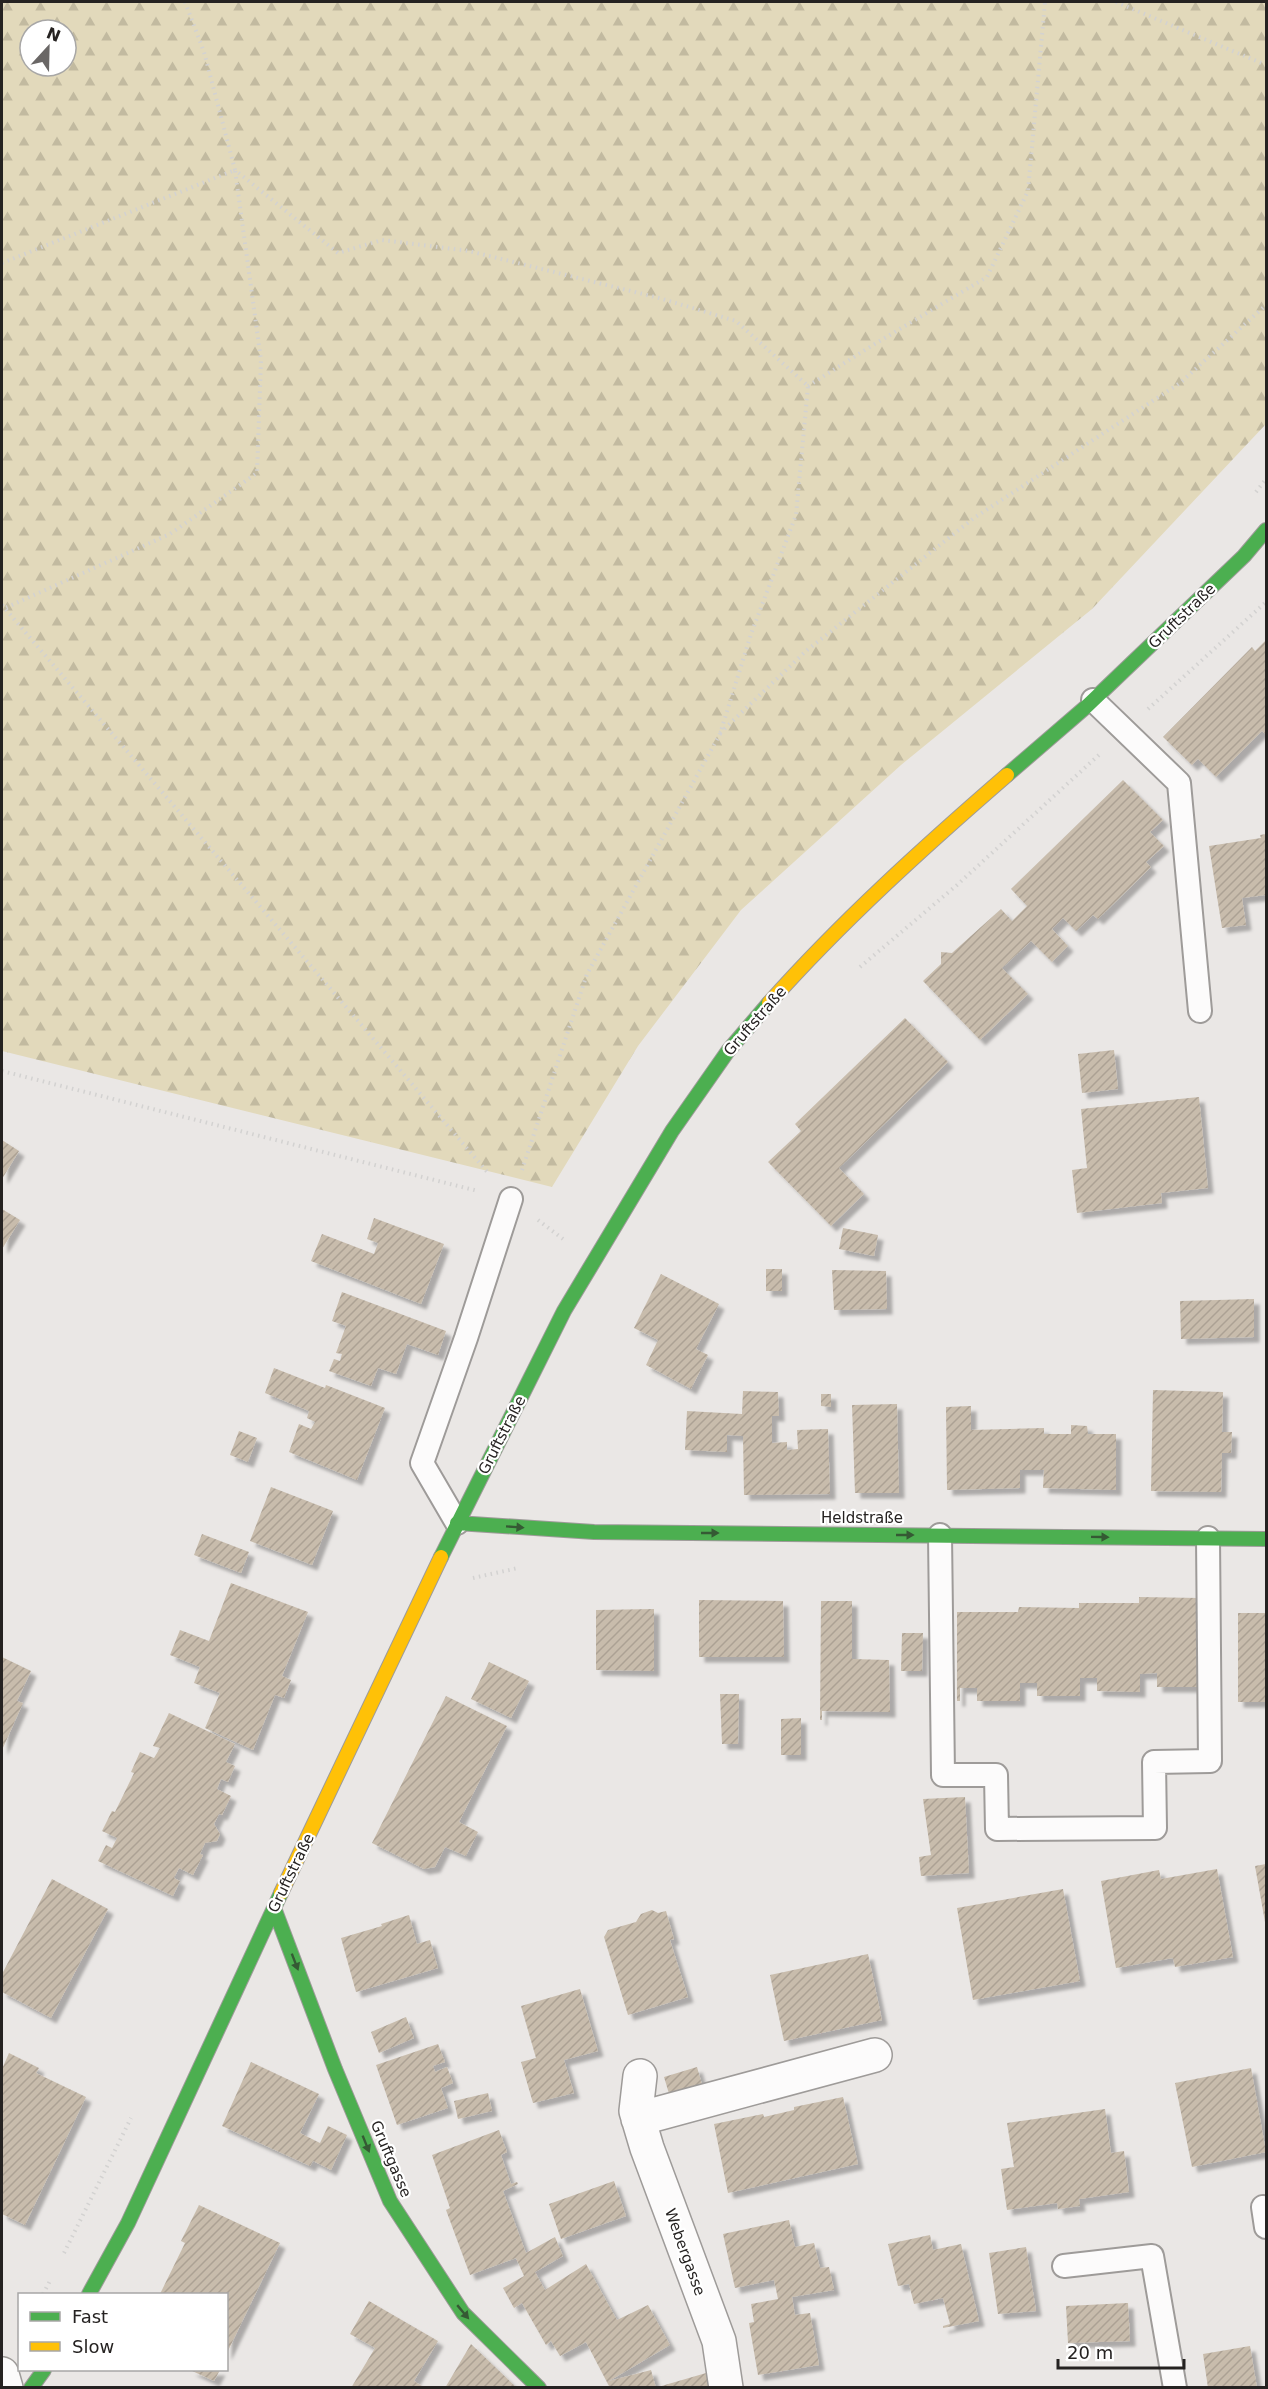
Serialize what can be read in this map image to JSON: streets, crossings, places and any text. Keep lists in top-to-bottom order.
{
  "streets": {
    "main road": ["Gruftstraße", "Heldstraße", "Gruftgasse"],
    "street": ["Webergasse"]
  },
  "crossings": [
    ["Gruftstraße", "Heldstraße"],
    ["Gruftstraße", "Gruftgasse"]
  ],
  "one_way": ["Heldstraße", "Gruftgasse"],
  "legend": ["Fast", "Slow"],
  "scale_bar": "20 m",
  "north": "top"
}
